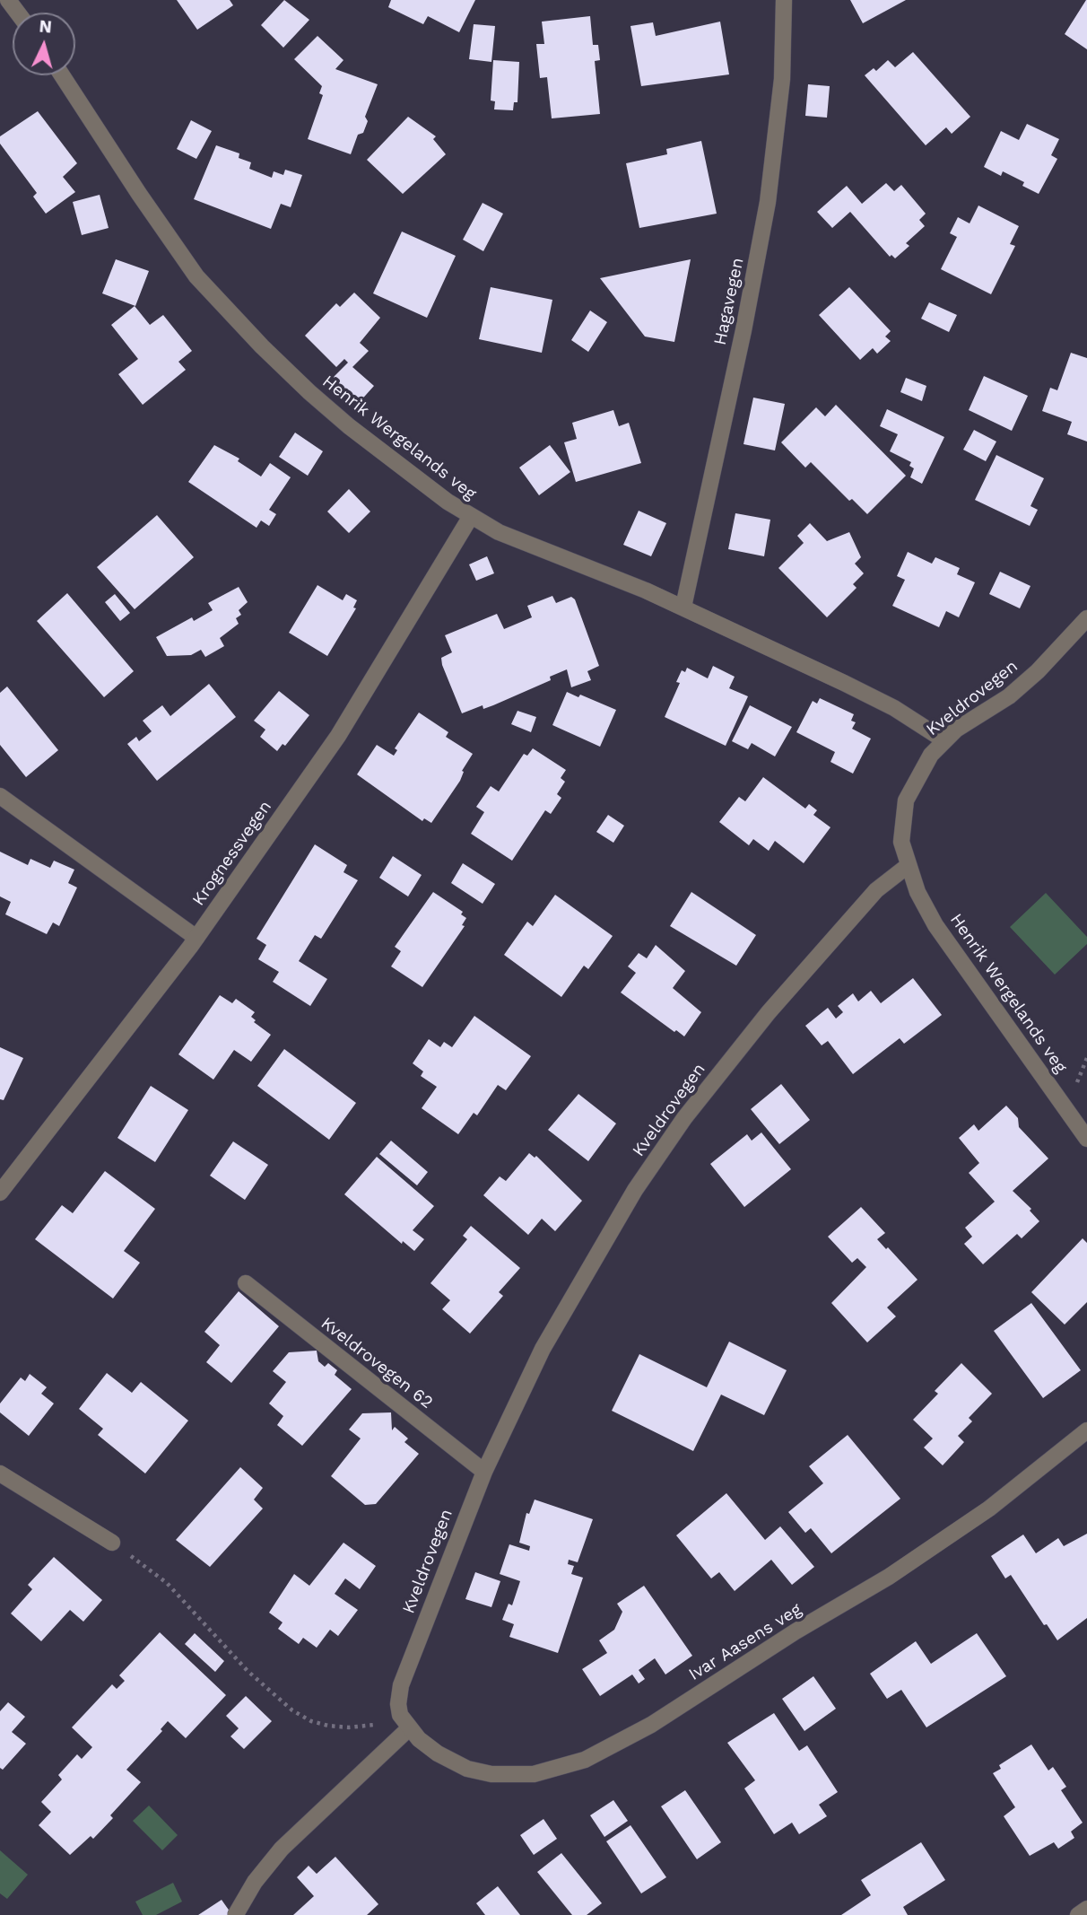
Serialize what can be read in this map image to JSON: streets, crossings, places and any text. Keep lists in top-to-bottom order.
{
  "streets": {
    "street": [
      "Hagavegen",
      "Henrik Wergelands veg",
      "Kveldrovegen",
      "Krognessvegen",
      "Kveldrovegen 62",
      "Ivar Aasens veg"
    ]
  },
  "crossings": [
    ["Hagavegen", "Henrik Wergelands veg"],
    ["Henrik Wergelands veg", "Kveldrovegen"],
    ["Henrik Wergelands veg", "Krognessvegen"],
    ["Kveldrovegen", "Kveldrovegen 62"],
    ["Kveldrovegen", "Ivar Aasens veg"]
  ],
  "north": "top"
}
